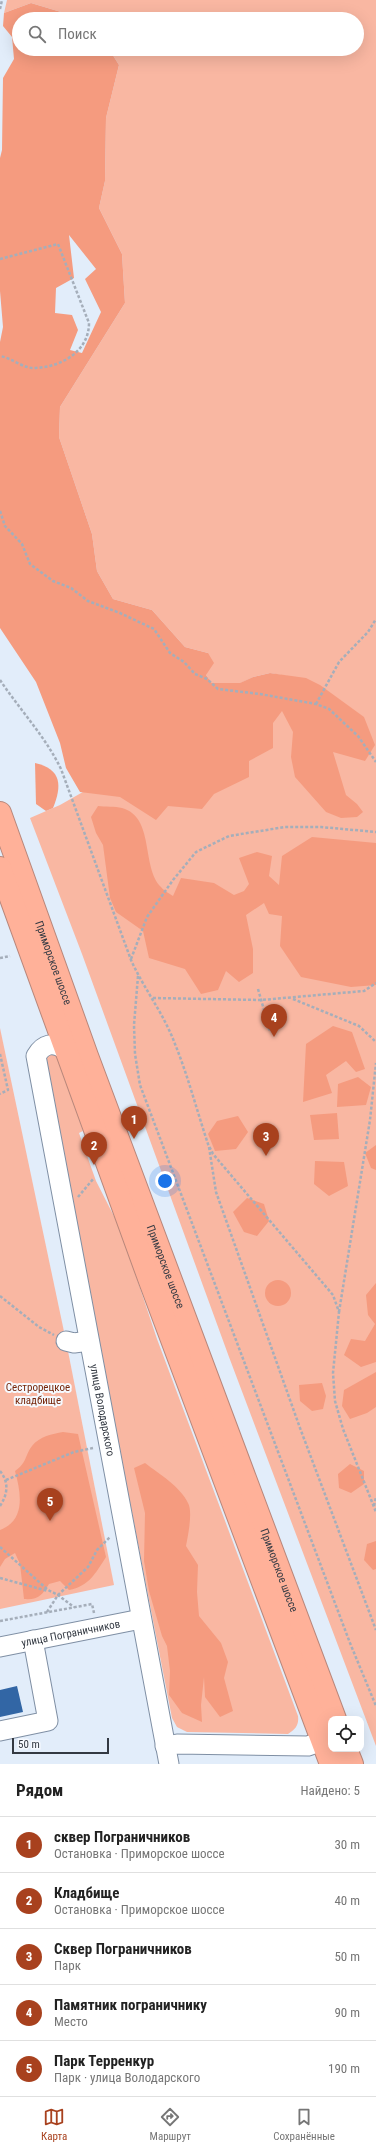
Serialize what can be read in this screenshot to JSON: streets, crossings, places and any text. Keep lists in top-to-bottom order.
{
  "streets": {
    "highway": ["Приморское шоссе"],
    "street": ["улица Володарского", "улица Пограничников"]
  },
  "crossings": [
    ["Приморское шоссе", "улица Володарского"],
    ["улица Володарского", "улица Пограничников"]
  ],
  "parks": ["Сестрорецкое кладбище"],
  "scale_bar": "50 m",
  "page": {
    "search": "Поиск",
    "pins": [
      "4",
      "1",
      "3",
      "2",
      "5"
    ],
    "scale": "50 m",
    "heading": ["Рядом", "Найдено: 5"],
    "list": [
      {
        "mark": "1",
        "name": "сквер Пограничников",
        "note": "Остановка · Приморское шоссе",
        "value": "30 m"
      },
      {
        "mark": "2",
        "name": "Кладбище",
        "note": "Остановка · Приморское шоссе",
        "value": "40 m"
      },
      {
        "mark": "3",
        "name": "Сквер Пограничников",
        "note": "Парк",
        "value": "50 m"
      },
      {
        "mark": "4",
        "name": "Памятник пограничнику",
        "note": "Место",
        "value": "90 m"
      },
      {
        "mark": "5",
        "name": "Парк Терренкур",
        "note": "Парк · улица Володарского",
        "value": "190 m"
      }
    ],
    "nav": ["Карта", "Маршрут", "Сохранённые"]
  }
}
